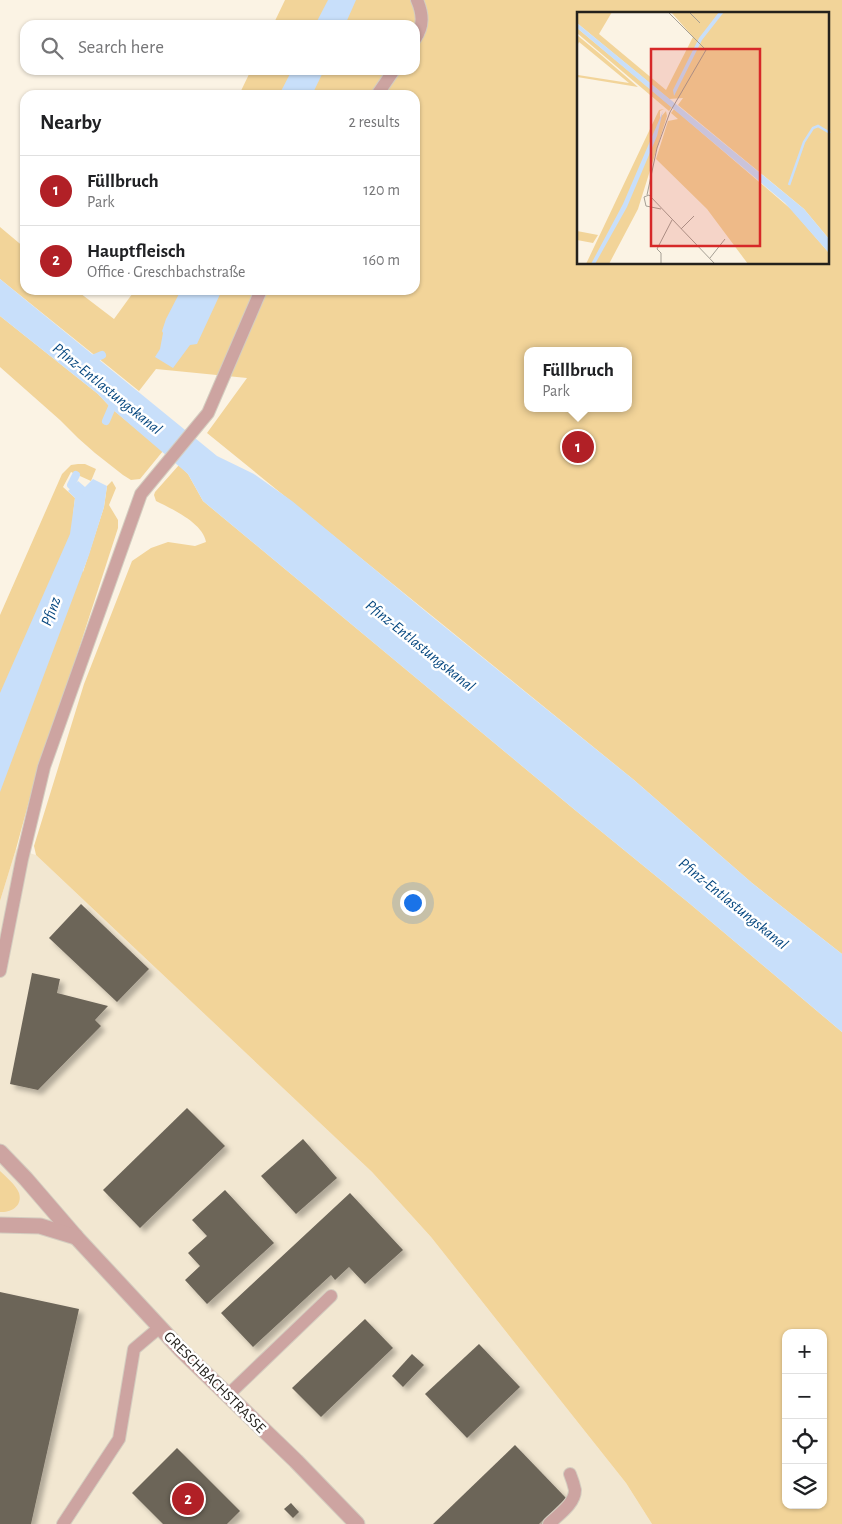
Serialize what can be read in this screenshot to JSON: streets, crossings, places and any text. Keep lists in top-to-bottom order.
{
  "streets": {
    "street": ["GRESCHBACHSTRASSE"]
  },
  "water": ["Pfinz-Entlastungskanal", "Pfinz"],
  "page": {
    "search": "Search here",
    "heading": ["Nearby", "2 results"],
    "list": [
      {
        "mark": "1",
        "name": "Füllbruch",
        "note": "Park",
        "value": "120 m"
      },
      {
        "mark": "2",
        "name": "Hauptfleisch",
        "note": "Office · Greschbachstraße",
        "value": "160 m"
      }
    ],
    "popup": ["Füllbruch", "Park"],
    "pins": ["1", "2"],
    "map_buttons": ["+", "−"]
  }
}
